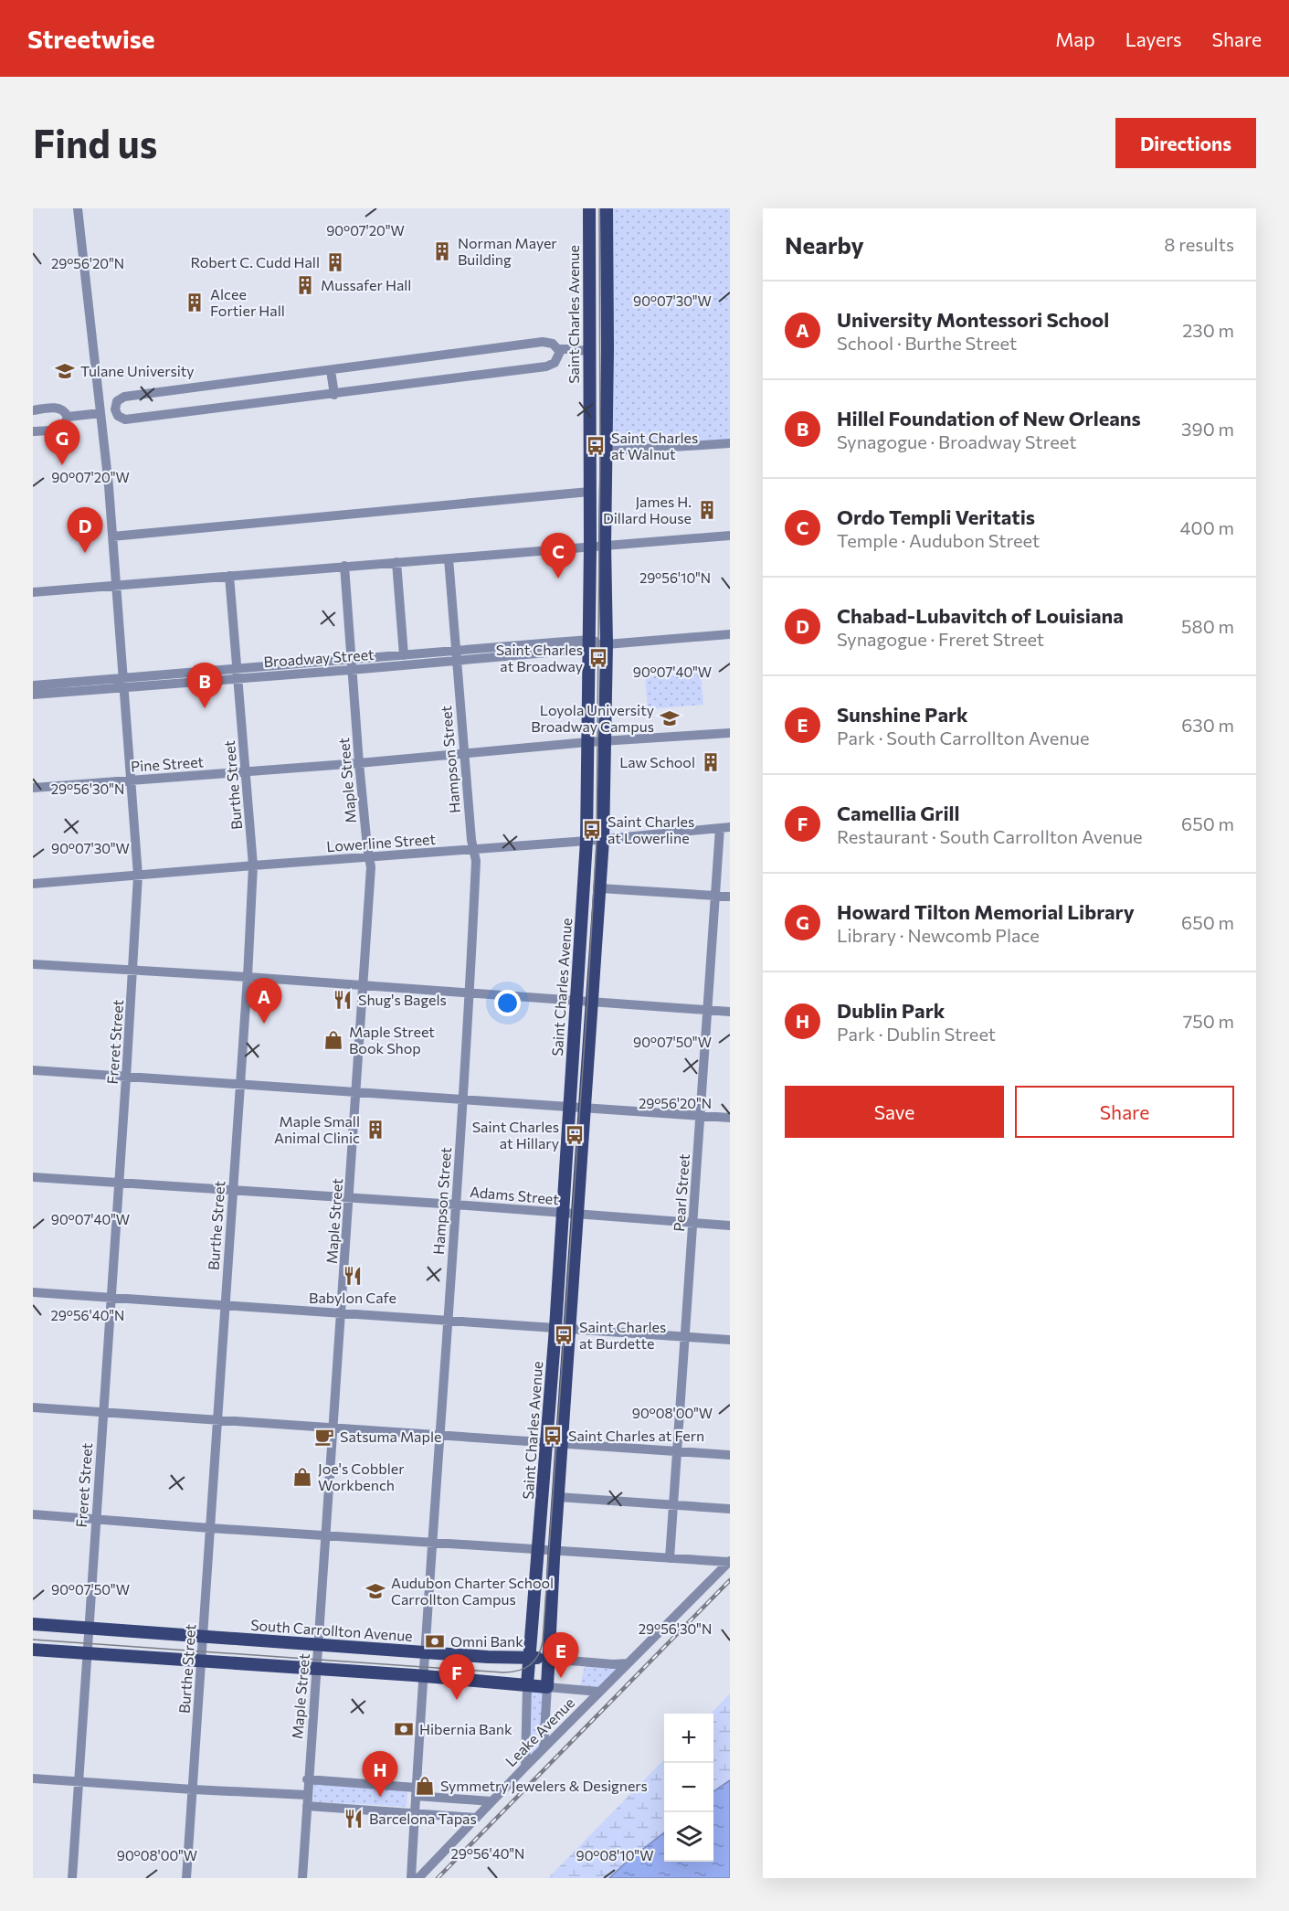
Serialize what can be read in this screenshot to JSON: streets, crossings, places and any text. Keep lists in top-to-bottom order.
{
  "streets": {
    "main road": ["Saint Charles Avenue", "South Carrollton Avenue"],
    "street": [
      "Broadway Street",
      "Hampson Street",
      "Pine Street",
      "Maple Street",
      "Burthe Street",
      "Lowerline Street",
      "Freret Street",
      "Pearl Street",
      "Adams Street",
      "Leake Avenue"
    ]
  },
  "crossings": [
    ["Saint Charles Avenue", "Broadway Street"],
    ["Saint Charles Avenue", "Pine Street"],
    ["Saint Charles Avenue", "Lowerline Street"],
    ["Saint Charles Avenue", "Adams Street"],
    ["Saint Charles Avenue", "South Carrollton Avenue"],
    ["Saint Charles Avenue", "Leake Avenue"],
    ["Broadway Street", "Hampson Street"],
    ["Broadway Street", "Maple Street"],
    ["Broadway Street", "Burthe Street"],
    ["Broadway Street", "Freret Street"],
    ["Hampson Street", "Pine Street"],
    ["Hampson Street", "Lowerline Street"],
    ["Hampson Street", "Adams Street"],
    ["Hampson Street", "South Carrollton Avenue"],
    ["Pine Street", "Maple Street"],
    ["Pine Street", "Burthe Street"],
    ["Pine Street", "Freret Street"],
    ["Maple Street", "Lowerline Street"],
    ["Maple Street", "Adams Street"],
    ["Maple Street", "South Carrollton Avenue"],
    ["Burthe Street", "Lowerline Street"],
    ["Burthe Street", "Adams Street"],
    ["Burthe Street", "South Carrollton Avenue"],
    ["Lowerline Street", "Freret Street"],
    ["Lowerline Street", "Pearl Street"],
    ["Freret Street", "Adams Street"],
    ["Freret Street", "South Carrollton Avenue"],
    ["Pearl Street", "Adams Street"],
    ["South Carrollton Avenue", "Leake Avenue"]
  ],
  "places": {
    "building": [
      "Norman Mayer Building",
      "Robert C. Cudd Hall",
      "Mussafer Hall",
      "Alcee Fortier Hall",
      "James H. Dillard House",
      "Law School",
      "Maple Small Animal Clinic"
    ],
    "school or university": ["Tulane University", "Loyola University Broadway Campus", "Audubon Charter School Carrollton Campus"],
    "bus stop": [
      "Saint Charles at Walnut",
      "Saint Charles at Broadway",
      "Saint Charles at Lowerline",
      "Saint Charles at Hillary",
      "Saint Charles at Burdette",
      "Saint Charles at Fern"
    ],
    "restaurant": ["Shug's Bagels", "Babylon Cafe", "Barcelona Tapas"],
    "shop": ["Maple Street Book Shop", "Joe's Cobbler Workbench", "Symmetry Jewelers & Designers"],
    "cafe": ["Satsuma Maple"],
    "bank": ["Omni Bank", "Hibernia Bank"]
  },
  "page": {
    "header": "Streetwise",
    "nav": ["Map", "Layers", "Share"],
    "buttons": [
      "Directions",
      ["Save", "Share"]
    ],
    "title": "Find us",
    "heading": ["Nearby", "8 results"],
    "list": [
      {
        "mark": "A",
        "name": "University Montessori School",
        "note": "School · Burthe Street",
        "value": "230 m"
      },
      {
        "mark": "B",
        "name": "Hillel Foundation of New Orleans",
        "note": "Synagogue · Broadway Street",
        "value": "390 m"
      },
      {
        "mark": "C",
        "name": "Ordo Templi Veritatis",
        "note": "Temple · Audubon Street",
        "value": "400 m"
      },
      {
        "mark": "D",
        "name": "Chabad-Lubavitch of Louisiana",
        "note": "Synagogue · Freret Street",
        "value": "580 m"
      },
      {
        "mark": "E",
        "name": "Sunshine Park",
        "note": "Park · South Carrollton Avenue",
        "value": "630 m"
      },
      {
        "mark": "F",
        "name": "Camellia Grill",
        "note": "Restaurant · South Carrollton Avenue",
        "value": "650 m"
      },
      {
        "mark": "G",
        "name": "Howard Tilton Memorial Library",
        "note": "Library · Newcomb Place",
        "value": "650 m"
      },
      {
        "mark": "H",
        "name": "Dublin Park",
        "note": "Park · Dublin Street",
        "value": "750 m"
      }
    ],
    "pins": [
      "G",
      "D",
      "C",
      "B",
      "A",
      "E",
      "F",
      "H"
    ],
    "map_buttons": ["+", "−"]
  },
  "coordinates": [
    "90°07'20\"W",
    "29°56'20\"N",
    "90°07'30\"W",
    "29°56'10\"N",
    "90°07'40\"W",
    "29°56'30\"N",
    "90°07'50\"W",
    "29°56'40\"N",
    "90°08'00\"W",
    "90°08'10\"W"
  ]
}
